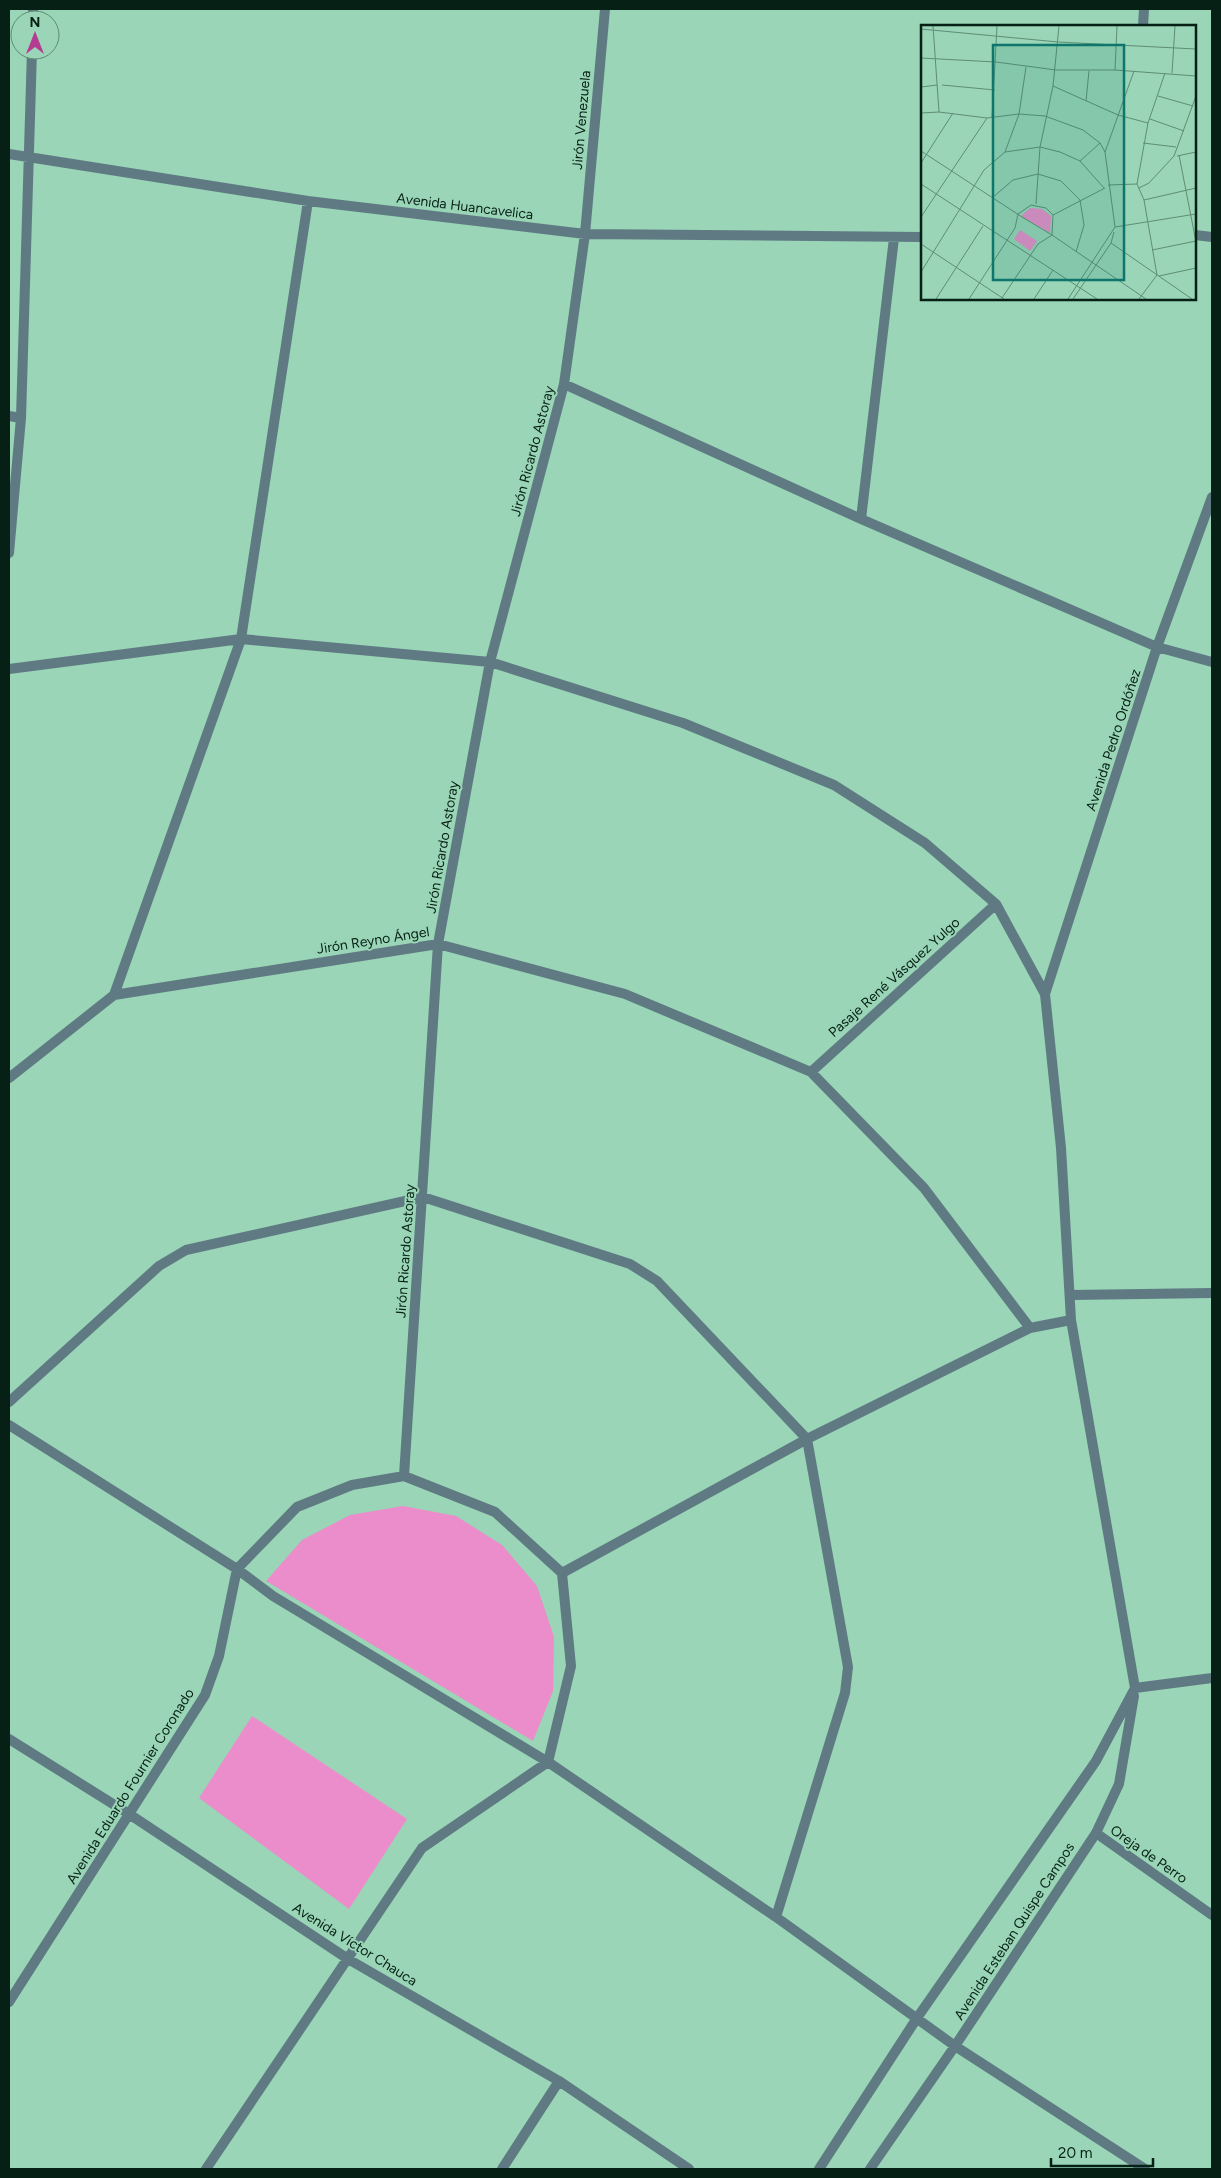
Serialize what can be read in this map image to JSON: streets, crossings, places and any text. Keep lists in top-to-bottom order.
{
  "streets": {
    "street": [
      "Jirón Venezuela",
      "Avenida Huancavelica",
      "Jirón Ricardo Astoray",
      "Avenida Pedro Ordóñez",
      "Jirón Reyno Ángel",
      "Pasaje René Vásquez Yulgo",
      "Avenida Eduardo Fournier Coronado",
      "Oreja de Perro",
      "Avenida Esteban Quispe Campos",
      "Avenida Víctor Chauca"
    ]
  },
  "crossings": [
    ["Jirón Venezuela", "Avenida Huancavelica"],
    ["Jirón Venezuela", "Jirón Ricardo Astoray"],
    ["Avenida Huancavelica", "Jirón Ricardo Astoray"],
    ["Jirón Ricardo Astoray", "Jirón Reyno Ángel"],
    ["Avenida Pedro Ordóñez", "Avenida Esteban Quispe Campos"],
    ["Jirón Reyno Ángel", "Pasaje René Vásquez Yulgo"],
    ["Avenida Eduardo Fournier Coronado", "Avenida Víctor Chauca"],
    ["Oreja de Perro", "Avenida Esteban Quispe Campos"]
  ],
  "scale_bar": "20 m",
  "north": "top"
}
